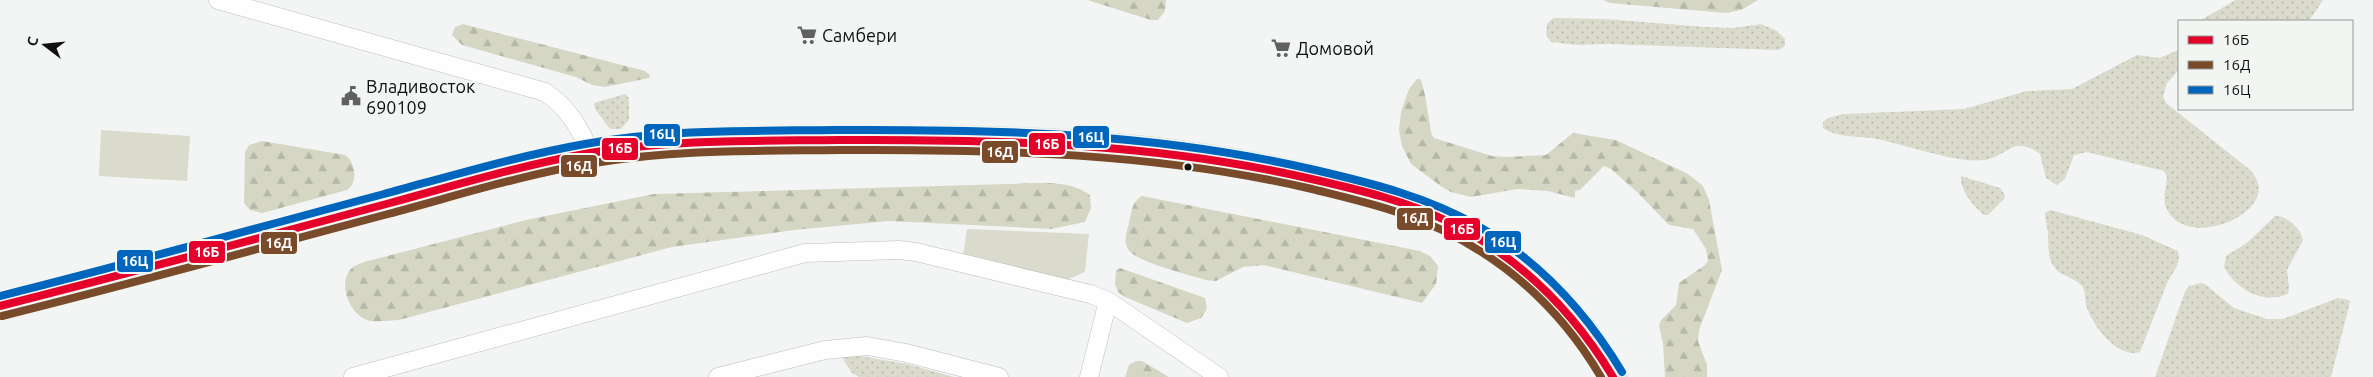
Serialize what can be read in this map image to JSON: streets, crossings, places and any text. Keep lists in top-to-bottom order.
{
  "places": {
    "supermarket": ["Самбери", "Домовой"],
    "public building": ["Владивосток 690109"]
  },
  "lines": ["transit line 16Ц", "transit line 16Б", "transit line 16Д"],
  "legend": ["16Б", "16Д", "16Ц"],
  "north": "left"
}
